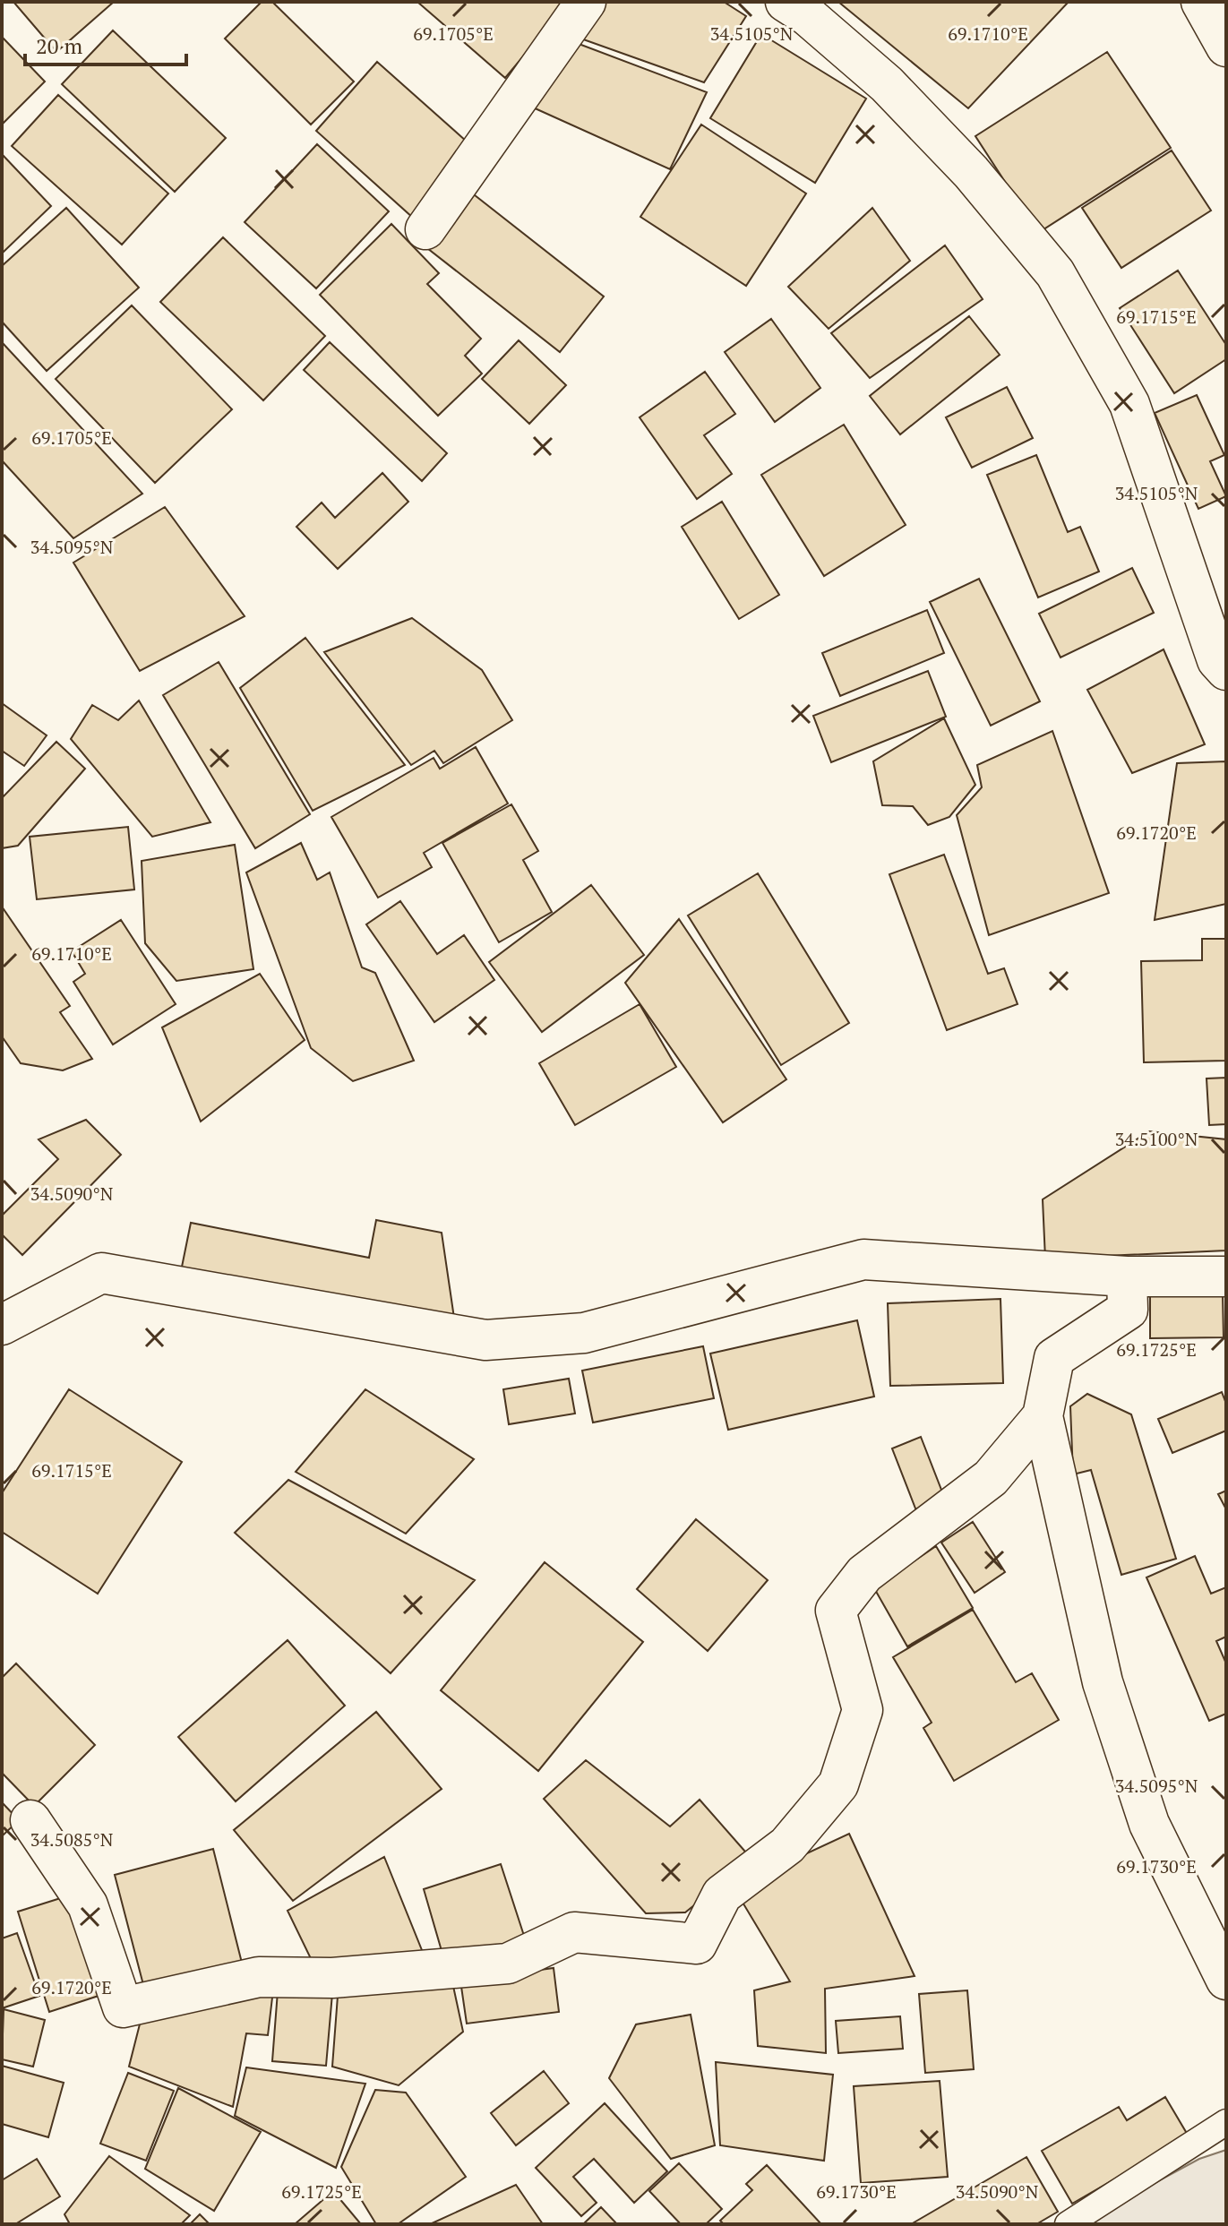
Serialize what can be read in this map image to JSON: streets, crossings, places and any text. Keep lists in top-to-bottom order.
{
  "scale_bar": "20 m",
  "coordinates": [
    "69.1705°E",
    "69.1710°E",
    "34.5105°N",
    "69.1715°E",
    "34.5095°N",
    "69.1720°E",
    "34.5100°N",
    "34.5090°N",
    "69.1725°E",
    "34.5085°N",
    "69.1730°E"
  ]
}
